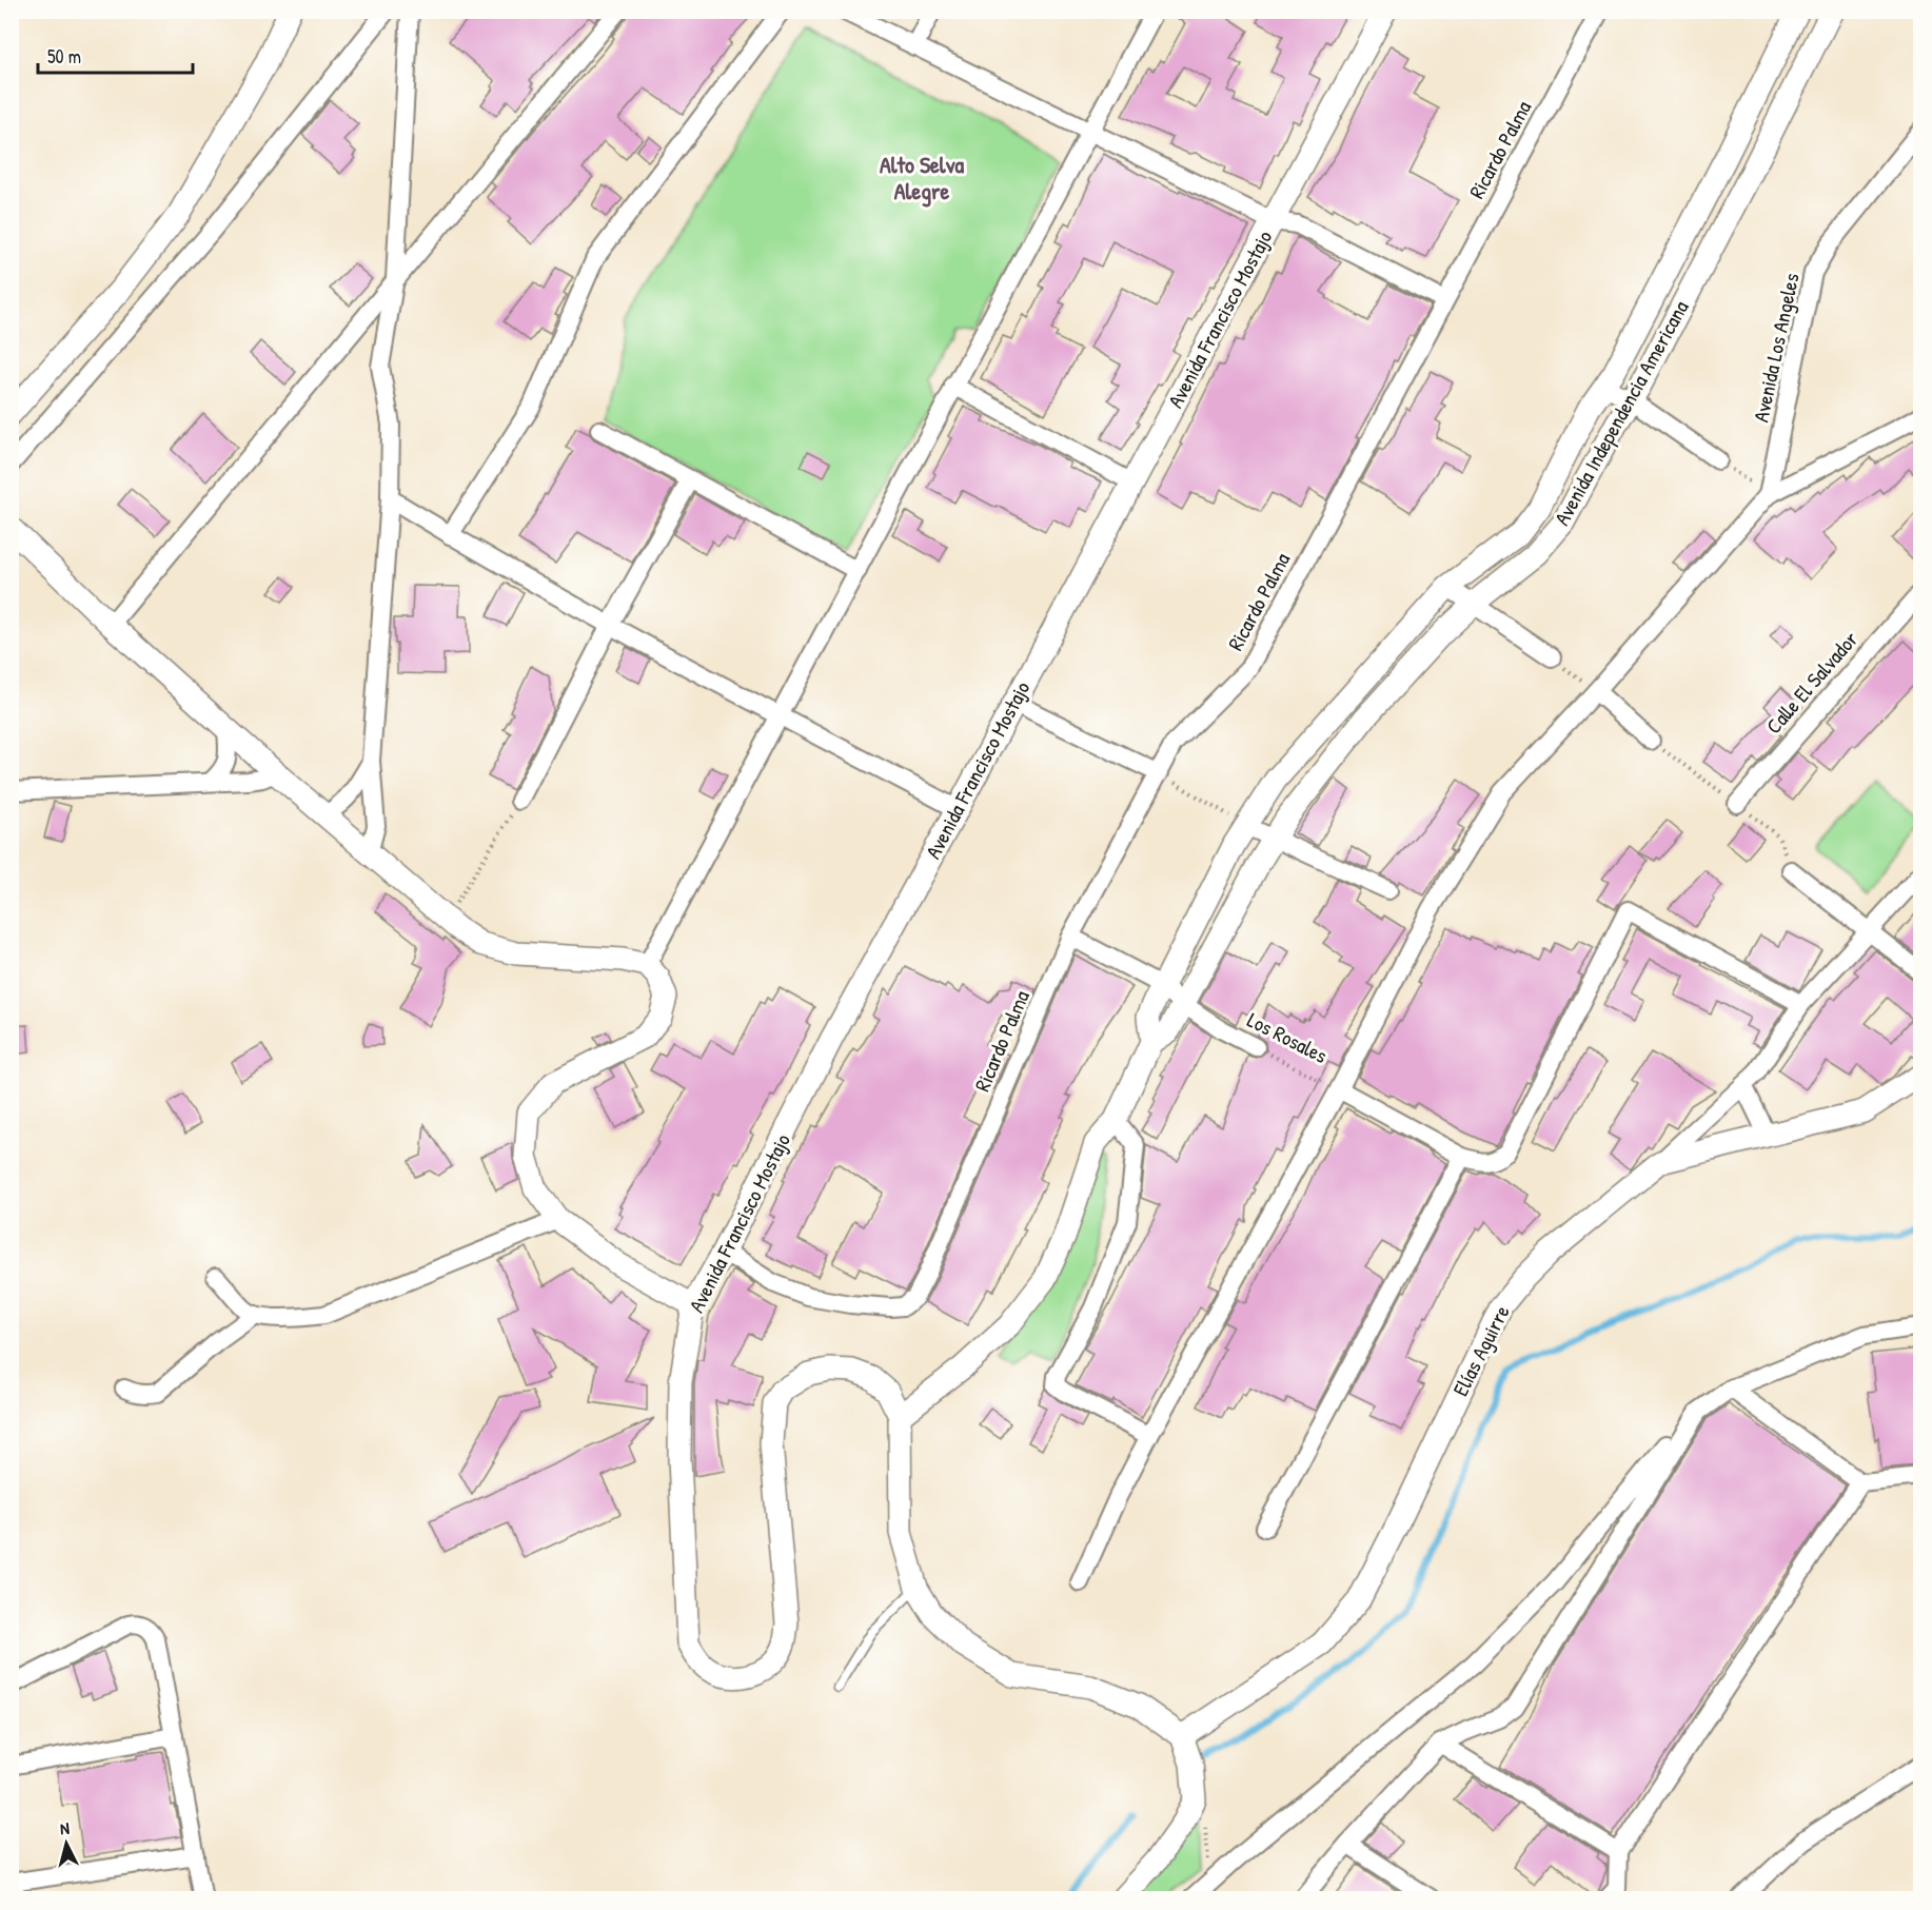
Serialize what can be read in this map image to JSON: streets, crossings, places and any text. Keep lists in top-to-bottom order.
{
  "streets": {
    "street": [
      "Ricardo Palma",
      "Avenida Francisco Mostajo",
      "Avenida Los Angeles",
      "Avenida Independencia Americana",
      "Calle El Salvador",
      "Los Rosales",
      "Elías Aguirre"
    ]
  },
  "crossings": [
    ["Ricardo Palma", "Avenida Francisco Mostajo"],
    ["Ricardo Palma", "Los Rosales"],
    ["Avenida Francisco Mostajo", "Avenida Independencia Americana"],
    ["Avenida Francisco Mostajo", "Elías Aguirre"],
    ["Avenida Independencia Americana", "Los Rosales"]
  ],
  "districts": ["Alto Selva Alegre"],
  "scale_bar": "50 m",
  "north": "top"
}
